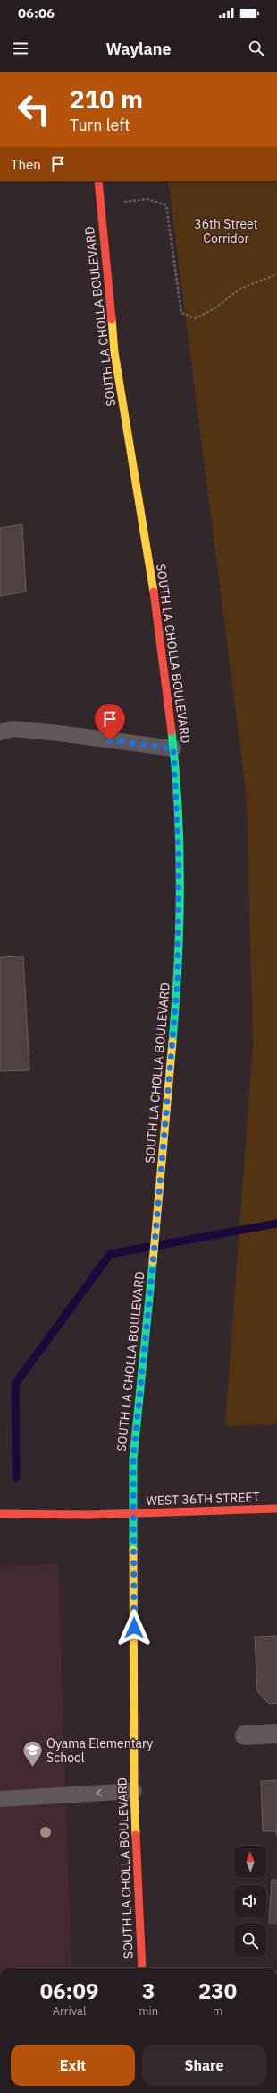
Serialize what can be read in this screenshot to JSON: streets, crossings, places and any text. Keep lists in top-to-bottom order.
{
  "streets": {
    "main road": ["SOUTH LA CHOLLA BOULEVARD", "WEST 36TH STREET"]
  },
  "crossings": [
    ["SOUTH LA CHOLLA BOULEVARD", "WEST 36TH STREET"]
  ],
  "parks": ["36th Street Corridor"],
  "places": {
    "school or university": ["Oyama Elementary School"]
  },
  "north": "top",
  "page": {
    "status": "06:06",
    "header": "Waylane",
    "turn": ["210 m", "Turn left"],
    "then": "Then",
    "eta": [
      "06:09",
      "Arrival",
      "3",
      "min",
      "230",
      "m"
    ],
    "buttons": ["Exit", "Share"]
  }
}
